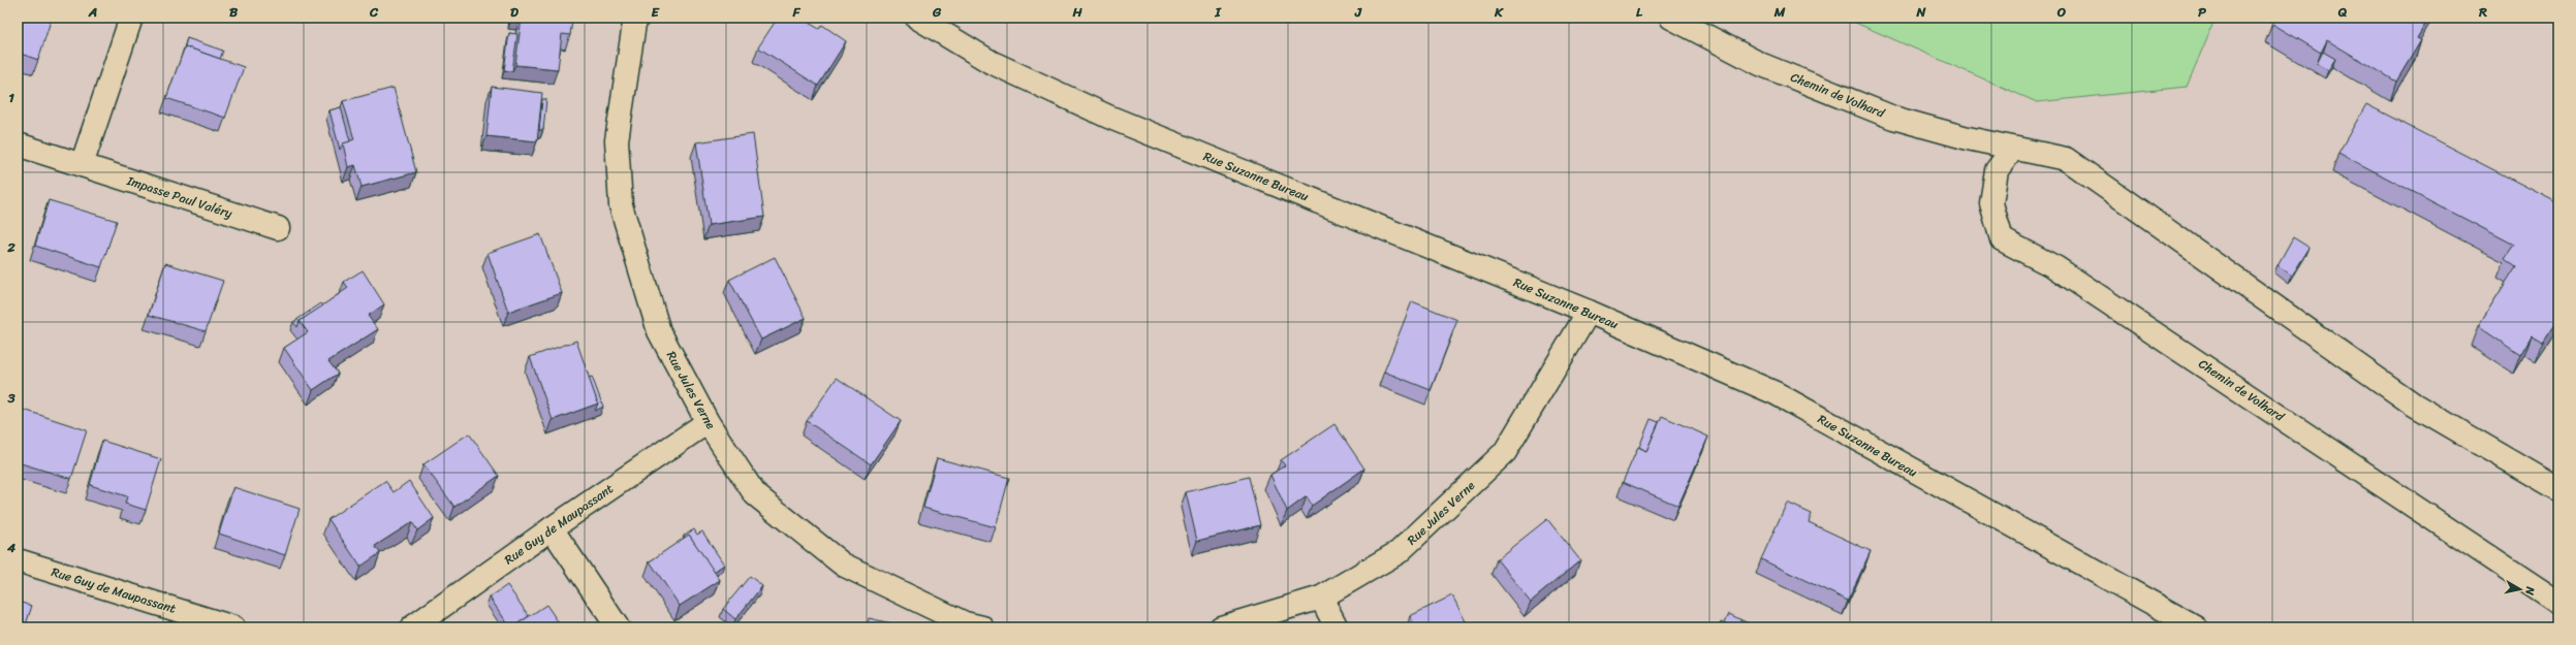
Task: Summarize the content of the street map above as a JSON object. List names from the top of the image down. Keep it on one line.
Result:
{"streets":{"street":["Chemin de Volhard","Rue Suzanne Bureau","Impasse Paul Valéry","Rue Jules Verne","Rue Guy de Maupassant"]},"crossings":[["Rue Suzanne Bureau","Rue Jules Verne"],["Rue Jules Verne","Rue Guy de Maupassant"]],"north":"right","grid":{"columns":["A","B","C","D","E","F","G","H","I","J","K","L","M","N","O","P","Q","R"],"rows":["1","2","3","4"]}}
